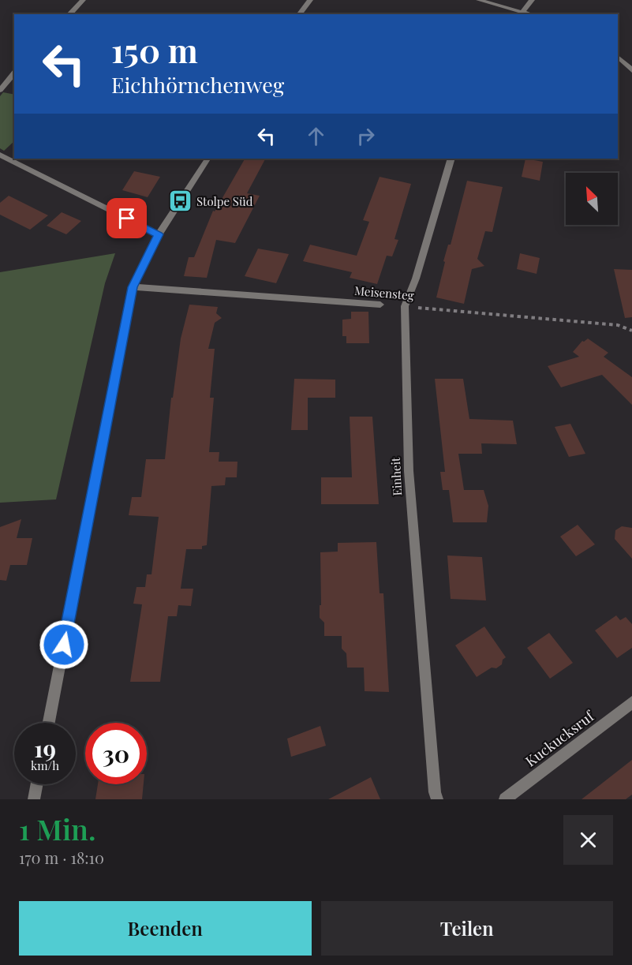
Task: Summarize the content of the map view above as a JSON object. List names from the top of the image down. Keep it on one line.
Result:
{"streets":{"street":["Meisensteg","Einheit","Kuckucksruf"]},"crossings":[["Meisensteg","Einheit"]],"places":{"bus stop":["Stolpe Süd"]},"north":"top left","page":{"turn":["150 m","Eichhörnchenweg"],"speed":"19 km/h","limit":"30","heading":["1 Min.","170 m · 18:10"],"buttons":["Beenden","Teilen"]}}
